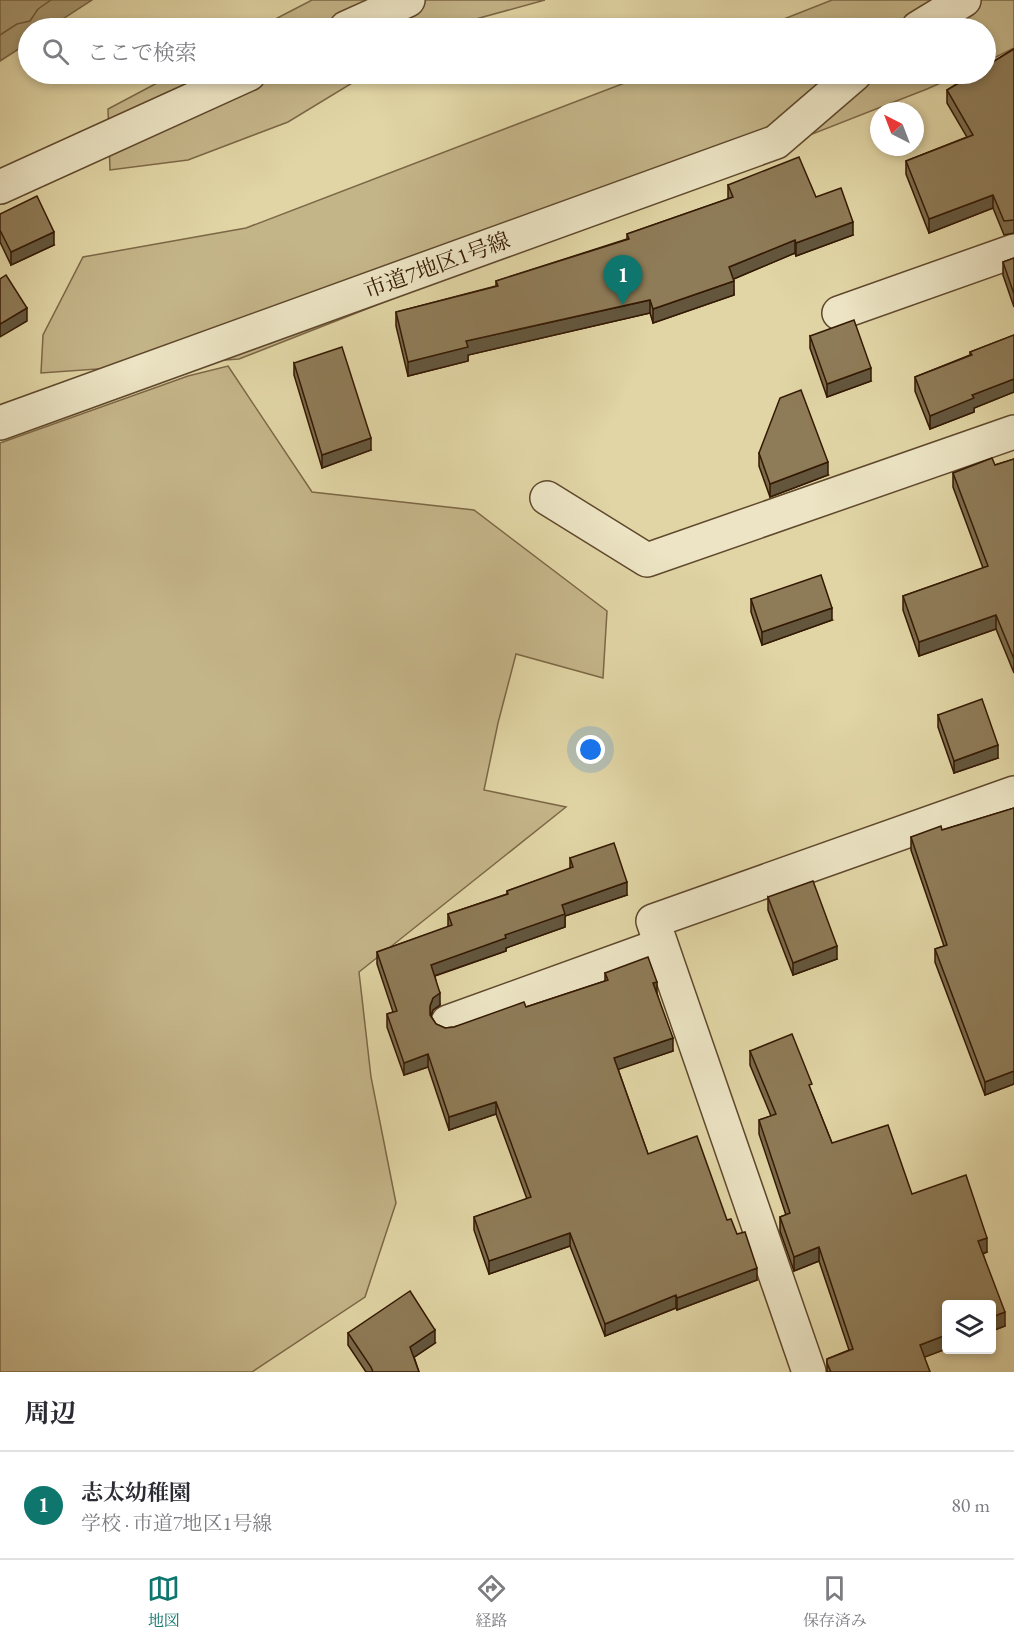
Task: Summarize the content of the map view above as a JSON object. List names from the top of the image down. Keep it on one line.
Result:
{"streets":{"street":["市道7地区1号線"]},"north":"top left","page":{"search":"ここで検索","pins":"1","heading":"周辺","list":[{"mark":"1","name":"志太幼稚園","note":"学校 · 市道7地区1号線","value":"80 m"}],"nav":["地図","経路","保存済み"]}}
